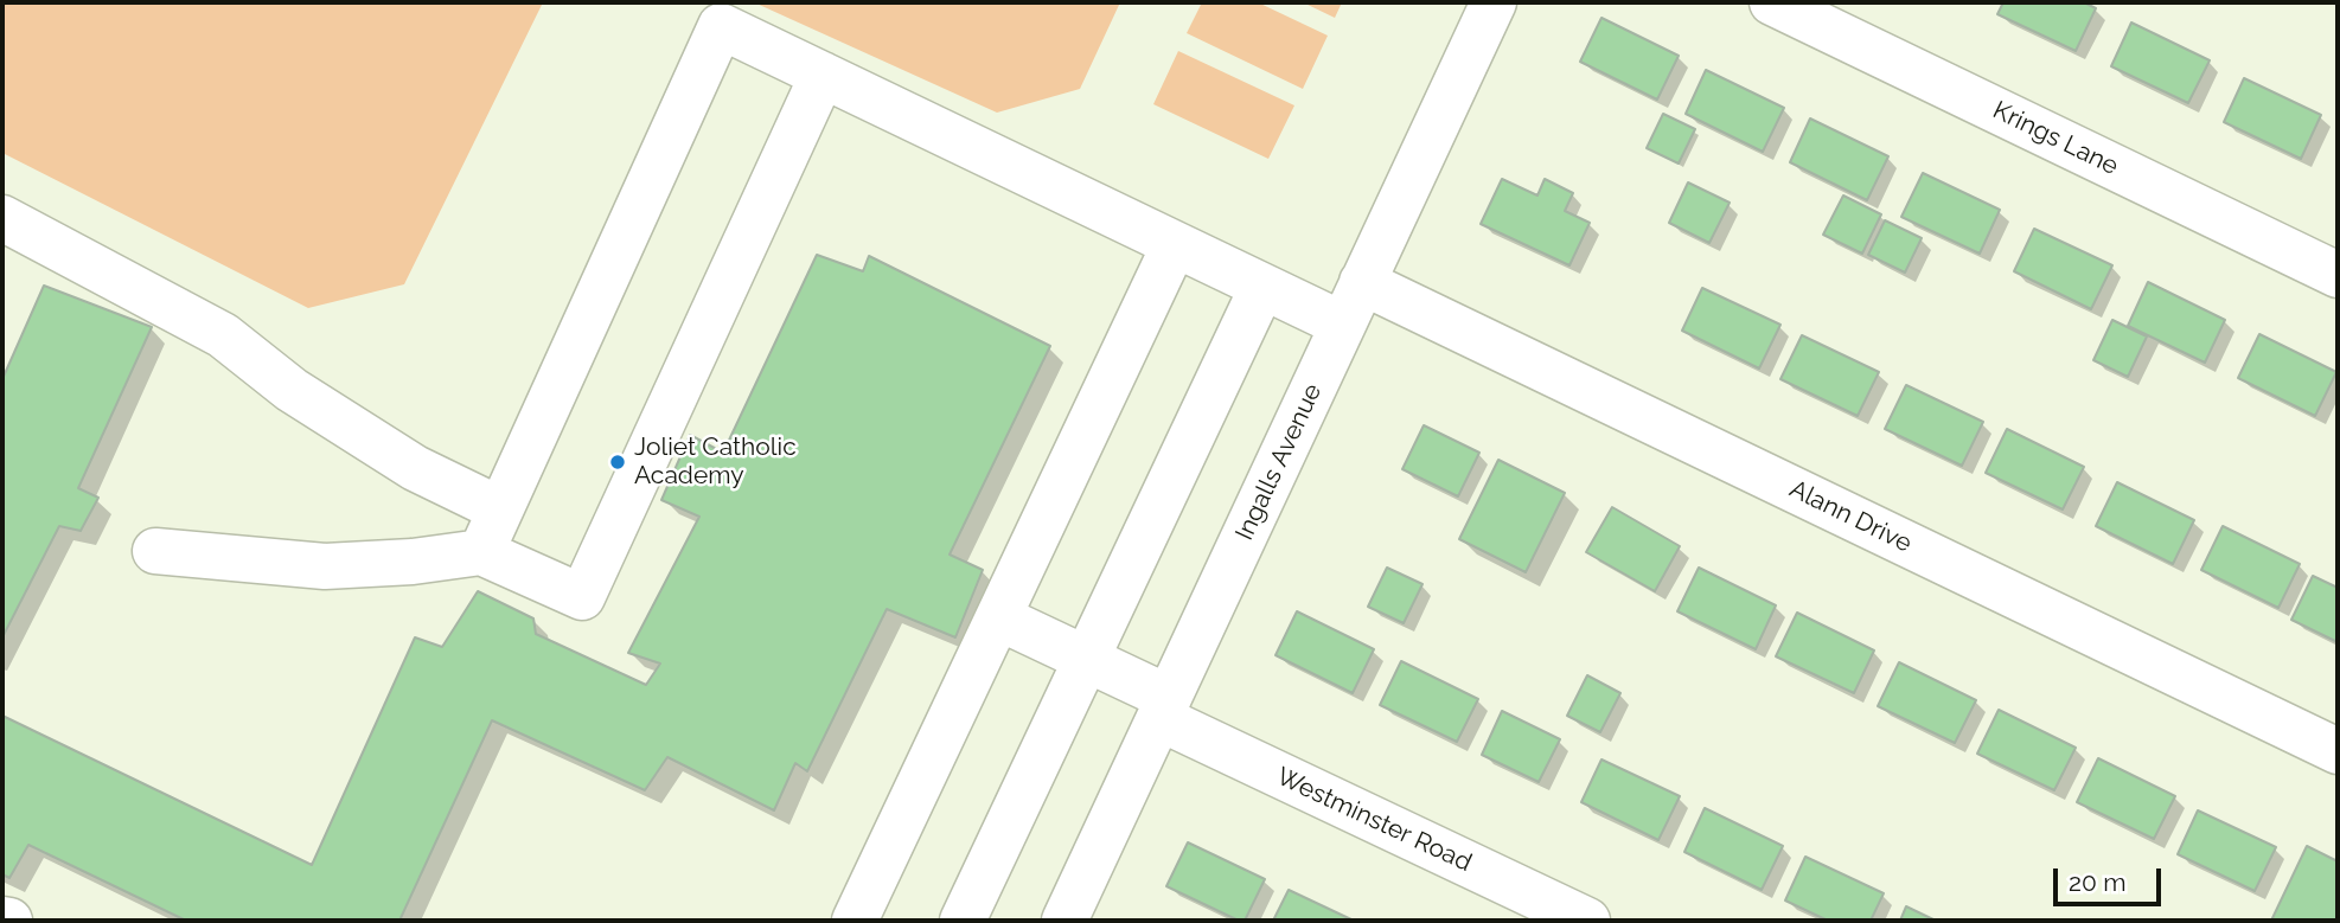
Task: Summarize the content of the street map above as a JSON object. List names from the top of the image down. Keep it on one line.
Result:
{"streets":{"street":["Krings Lane","Ingalls Avenue","Alann Drive","Westminster Road"]},"crossings":[["Ingalls Avenue","Alann Drive"],["Ingalls Avenue","Westminster Road"]],"places":["Joliet Catholic Academy"],"scale_bar":"20 m"}
